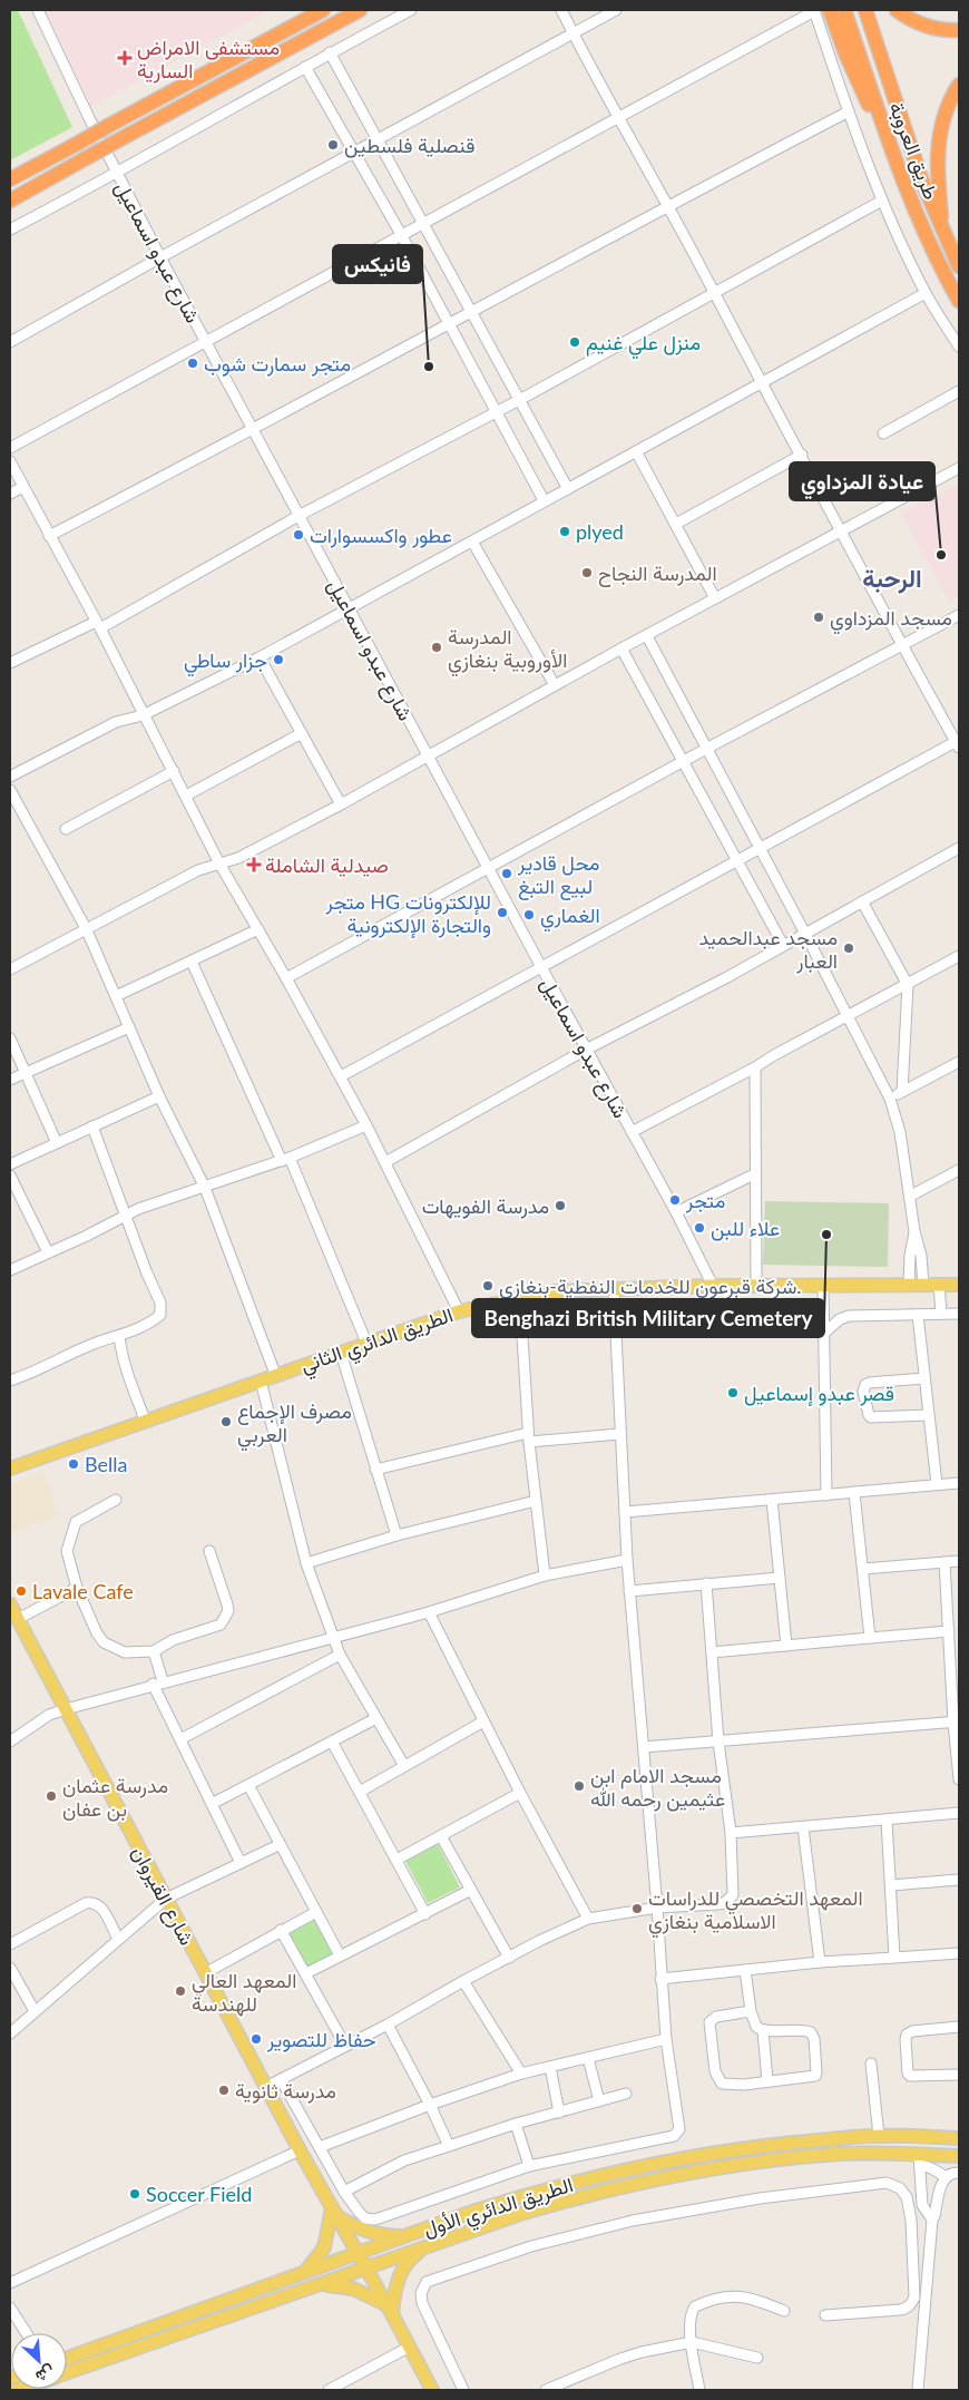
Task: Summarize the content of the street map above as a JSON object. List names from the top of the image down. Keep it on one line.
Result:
{"streets":{"highway":["طريق العروبة"],"main road":["الطريق الدائري الثاني","شارع القيروان","الطريق الدائري الأول"],"street":["شارع عبدو اسماعيل"]},"crossings":[["شارع عبدو اسماعيل","الطريق الدائري الثاني"],["شارع القيروان","الطريق الدائري الأول"]],"districts":["الرحبة"],"places":{"health":["مستشفى الامراض السارية","صيدلية الشاملة"],"other":["قنصلية فلسطين","منزل علي غنيم","متجر سمارت شوب","فانيكس","plyed","عطور واكسسوارات","عيادة المزداوي","المدرسة النجاح","مسجد المزداوي","المدرسة الأوروبية بنغازي","جزار ساطي","محل قادير لبيع التبغ","متجر HG للإلكترونات والتجارة الإلكترونية","الغماري","مسجد عبدالحميد العبار","متجر","مدرسة الفويهات","علاء للبن","Benghazi British Military Cemetery","شركة قبرعون للخدمات النفطية-بنغازي.","قصر عبدو إسماعيل","مصرف الإجماع العربي","Bella","Lavale Cafe","مسجد الامام ابن عثيمين رحمه الله","مدرسة عثمان بن عفان","المعهد التخصصي للدراسات الاسلامية بنغازي","المعهد العالي للهندسة","حفاظ للتصوير","مدرسة ثانوية","Soccer Field"]},"north":"bottom right"}
